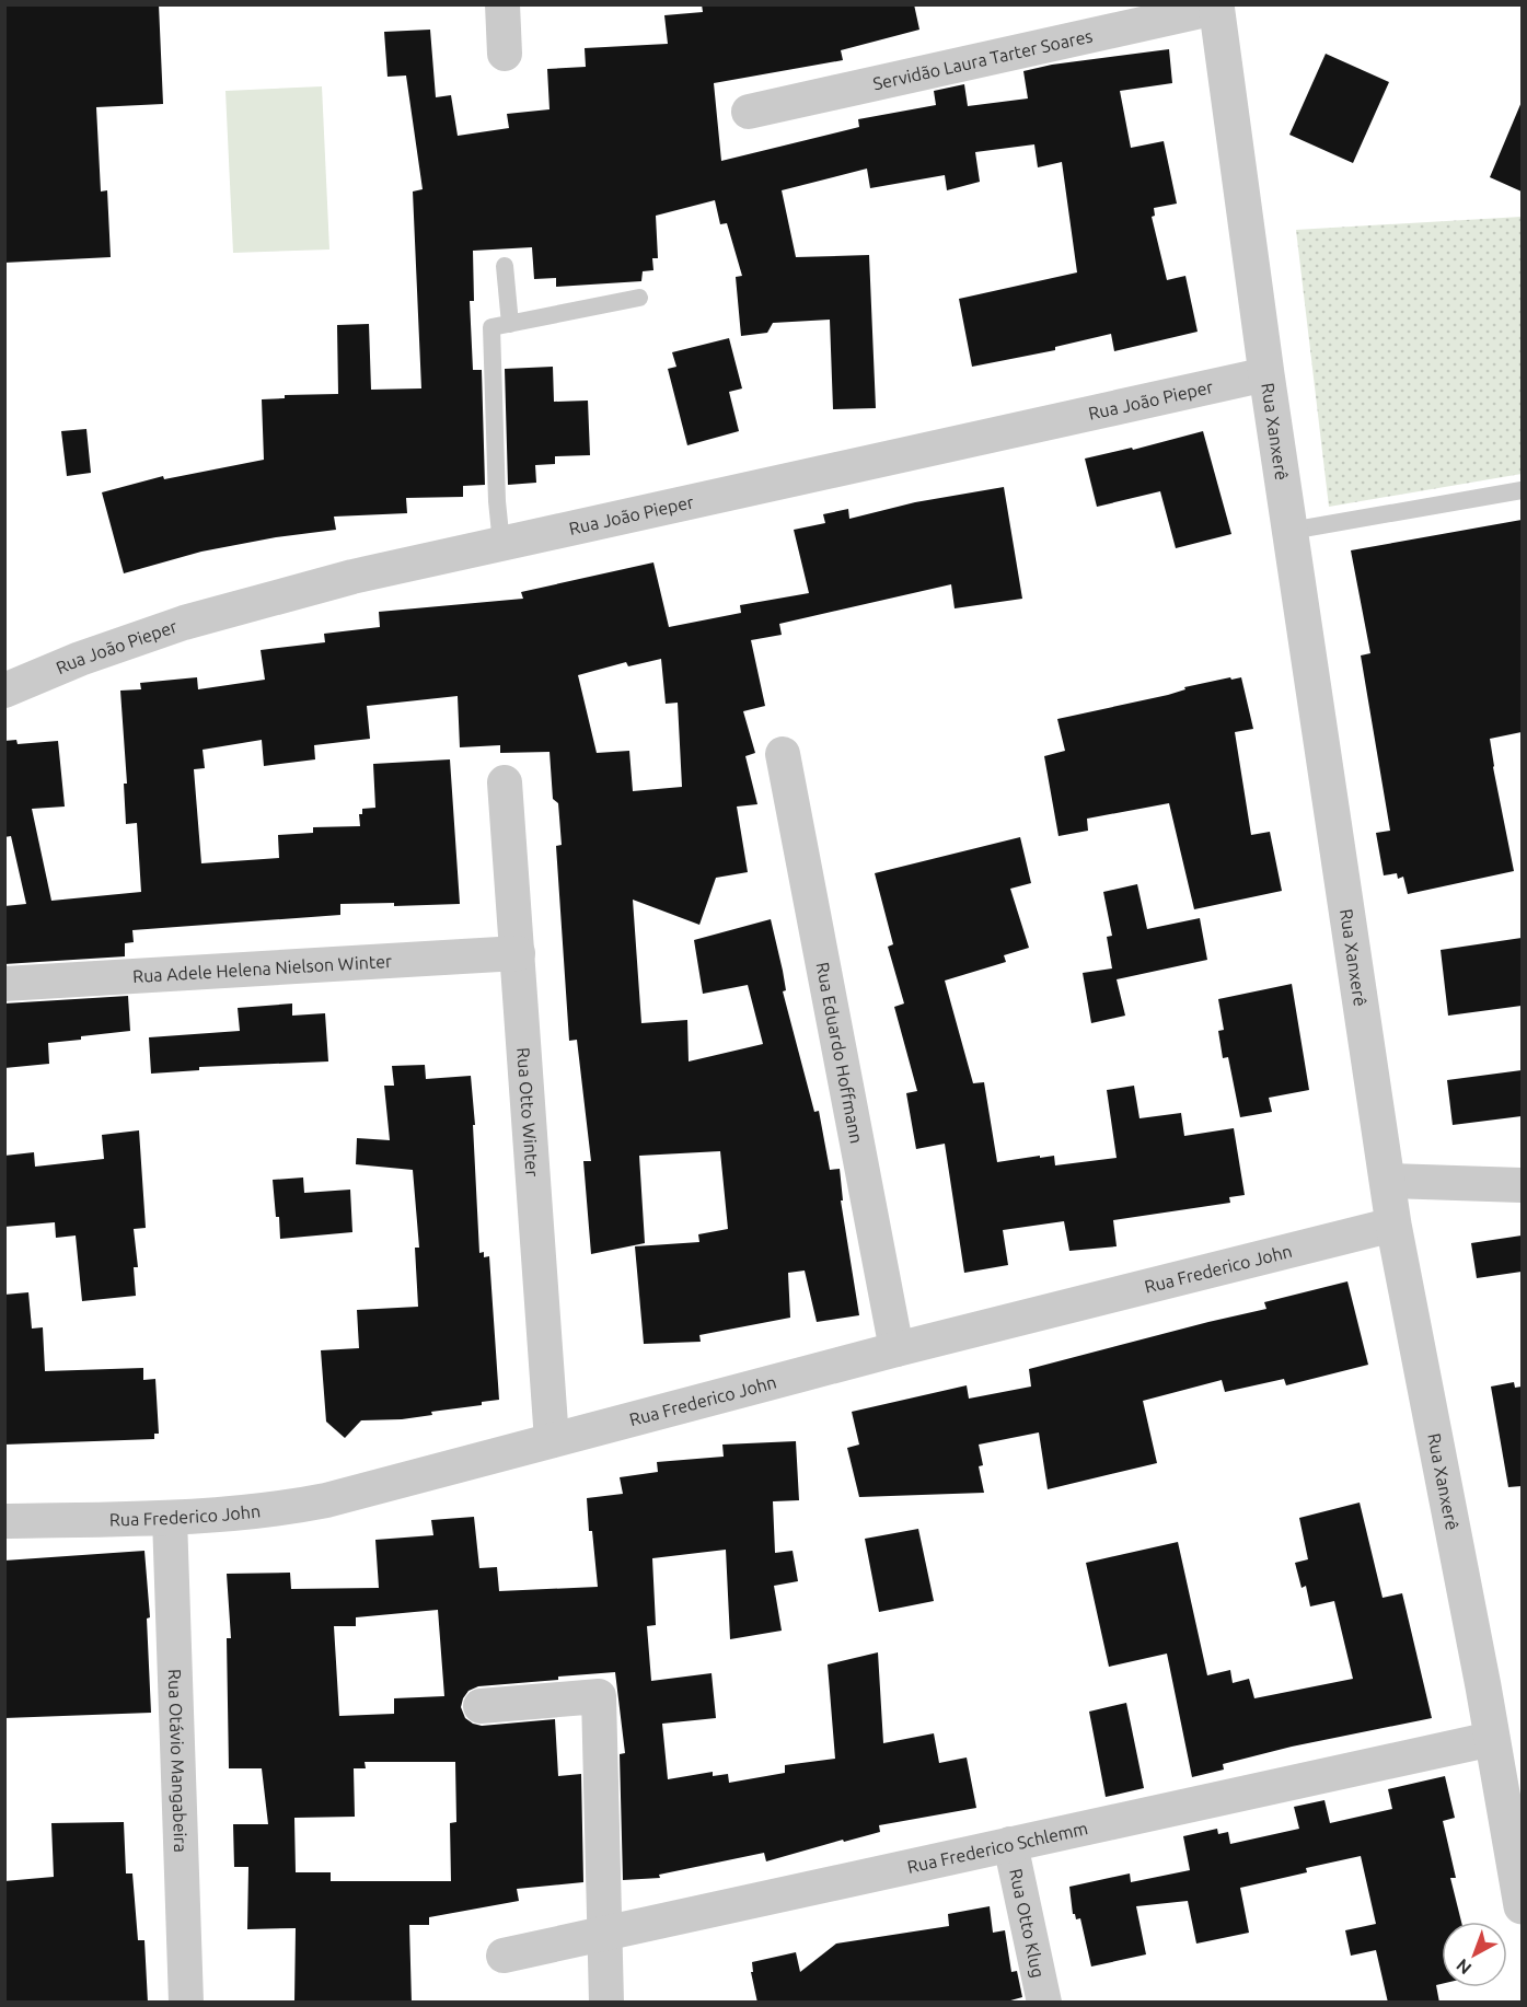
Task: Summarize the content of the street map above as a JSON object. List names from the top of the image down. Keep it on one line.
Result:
{"streets":{"street":["Servidão Laura Tarter Soares","Rua João Pieper","Rua Xanxerê","Rua Adele Helena Nielson Winter","Rua Eduardo Hoffmann","Rua Otto Winter","Rua Frederico John","Rua Otávio Mangabeira","Rua Frederico Schlemm","Rua Otto Klug"]},"crossings":[["Servidão Laura Tarter Soares","Rua Xanxerê"],["Rua João Pieper","Rua Xanxerê"],["Rua Xanxerê","Rua Frederico John"],["Rua Xanxerê","Rua Frederico Schlemm"],["Rua Adele Helena Nielson Winter","Rua Otto Winter"],["Rua Eduardo Hoffmann","Rua Frederico John"],["Rua Otto Winter","Rua Frederico John"],["Rua Frederico John","Rua Otávio Mangabeira"],["Rua Frederico Schlemm","Rua Otto Klug"]],"north":"bottom left"}
